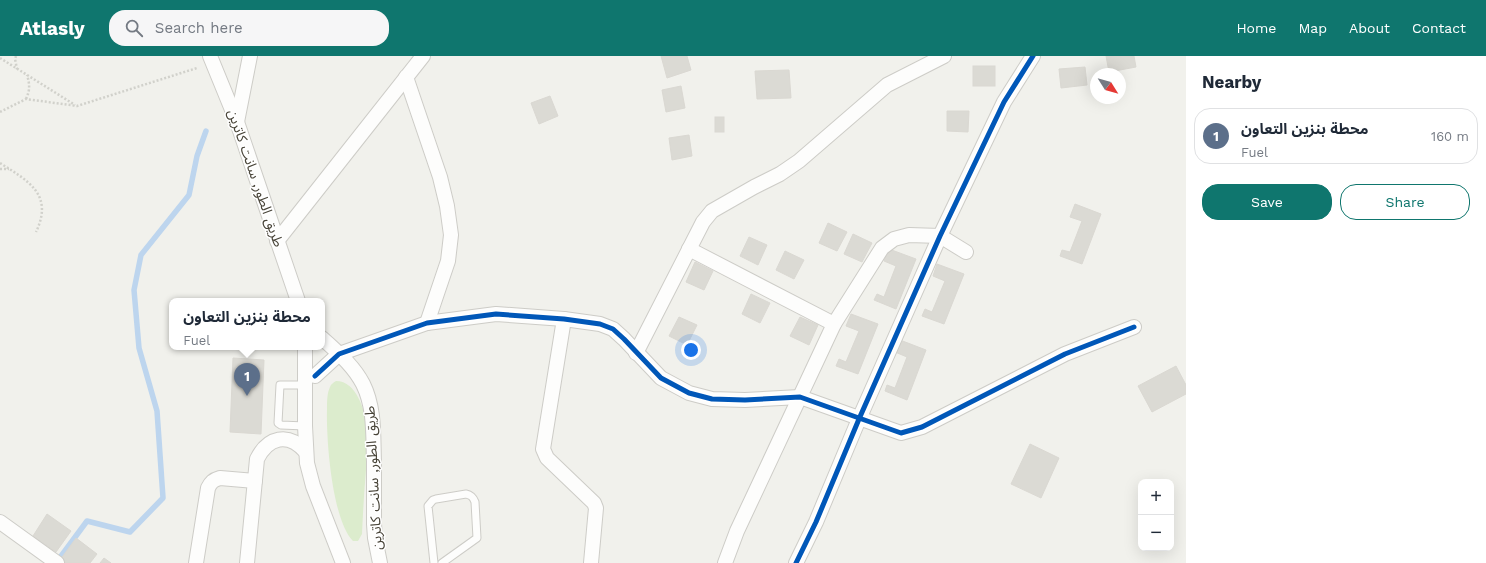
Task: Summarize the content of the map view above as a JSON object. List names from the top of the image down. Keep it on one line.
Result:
{"streets":{"street":["طريق الطور, سانت كاترين"]},"north":"bottom right","page":{"header":"Atlasly","search":"Search here","nav":["Home","Map","About","Contact"],"heading":"Nearby","list":[{"mark":"1","name":"محطة بنزين التعاون","note":"Fuel","value":"160 m"}],"buttons":["Save","Share"],"popup":["محطة بنزين التعاون","Fuel"],"pins":"1","map_buttons":["+","−"]}}
